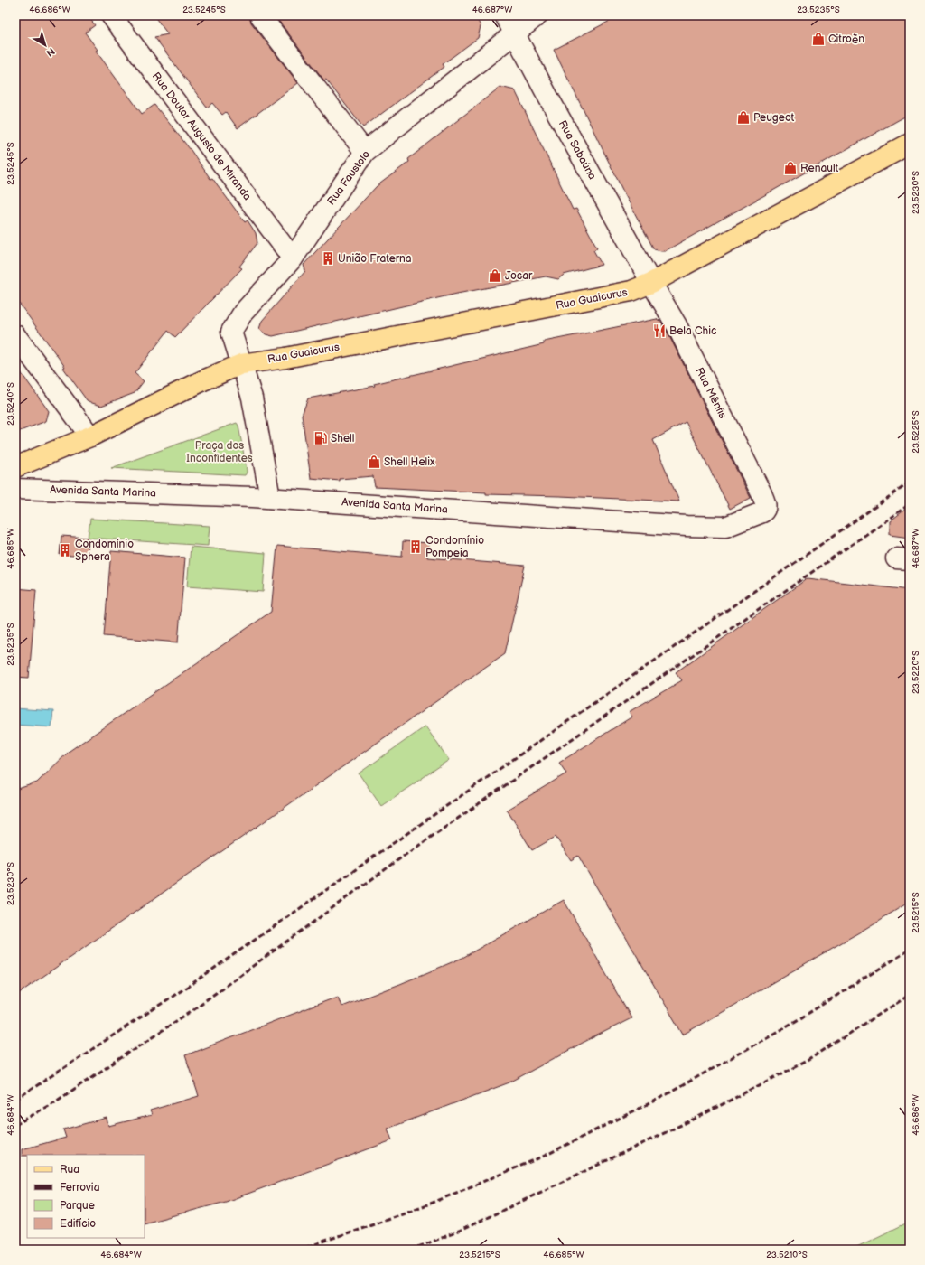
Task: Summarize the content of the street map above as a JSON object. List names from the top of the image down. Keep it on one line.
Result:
{"streets":{"main road":["Rua Guaicurus"],"street":["Rua Doutor Augusto de Miranda","Rua Sabaúna","Rua Faustolo","Rua Mênfis","Avenida Santa Marina"]},"crossings":[["Rua Doutor Augusto de Miranda","Rua Faustolo"],["Rua Sabaúna","Rua Faustolo"],["Rua Sabaúna","Rua Guaicurus"],["Rua Sabaúna","Rua Mênfis"],["Rua Faustolo","Rua Guaicurus"],["Rua Guaicurus","Rua Mênfis"],["Rua Mênfis","Avenida Santa Marina"]],"parks":["Praça dos Inconfidentes"],"places":{"shop":["Citroën","Peugeot","Renault","Jocar","Shell Helix"],"building":["União Fraterna","Condomínio Pompeia","Condomínio Sphera"],"restaurant":["Bela Chic"],"fuel station":["Shell"]},"legend":["Rua","Ferrovia","Parque","Edifício"],"north":"bottom right","coordinates":["46.686°W","23.5245°S","46.687°W","23.5235°S","23.5230°S","23.5240°S","23.5225°S","46.685°W","23.5220°S","23.5215°S","46.684°W","23.5210°S"]}
